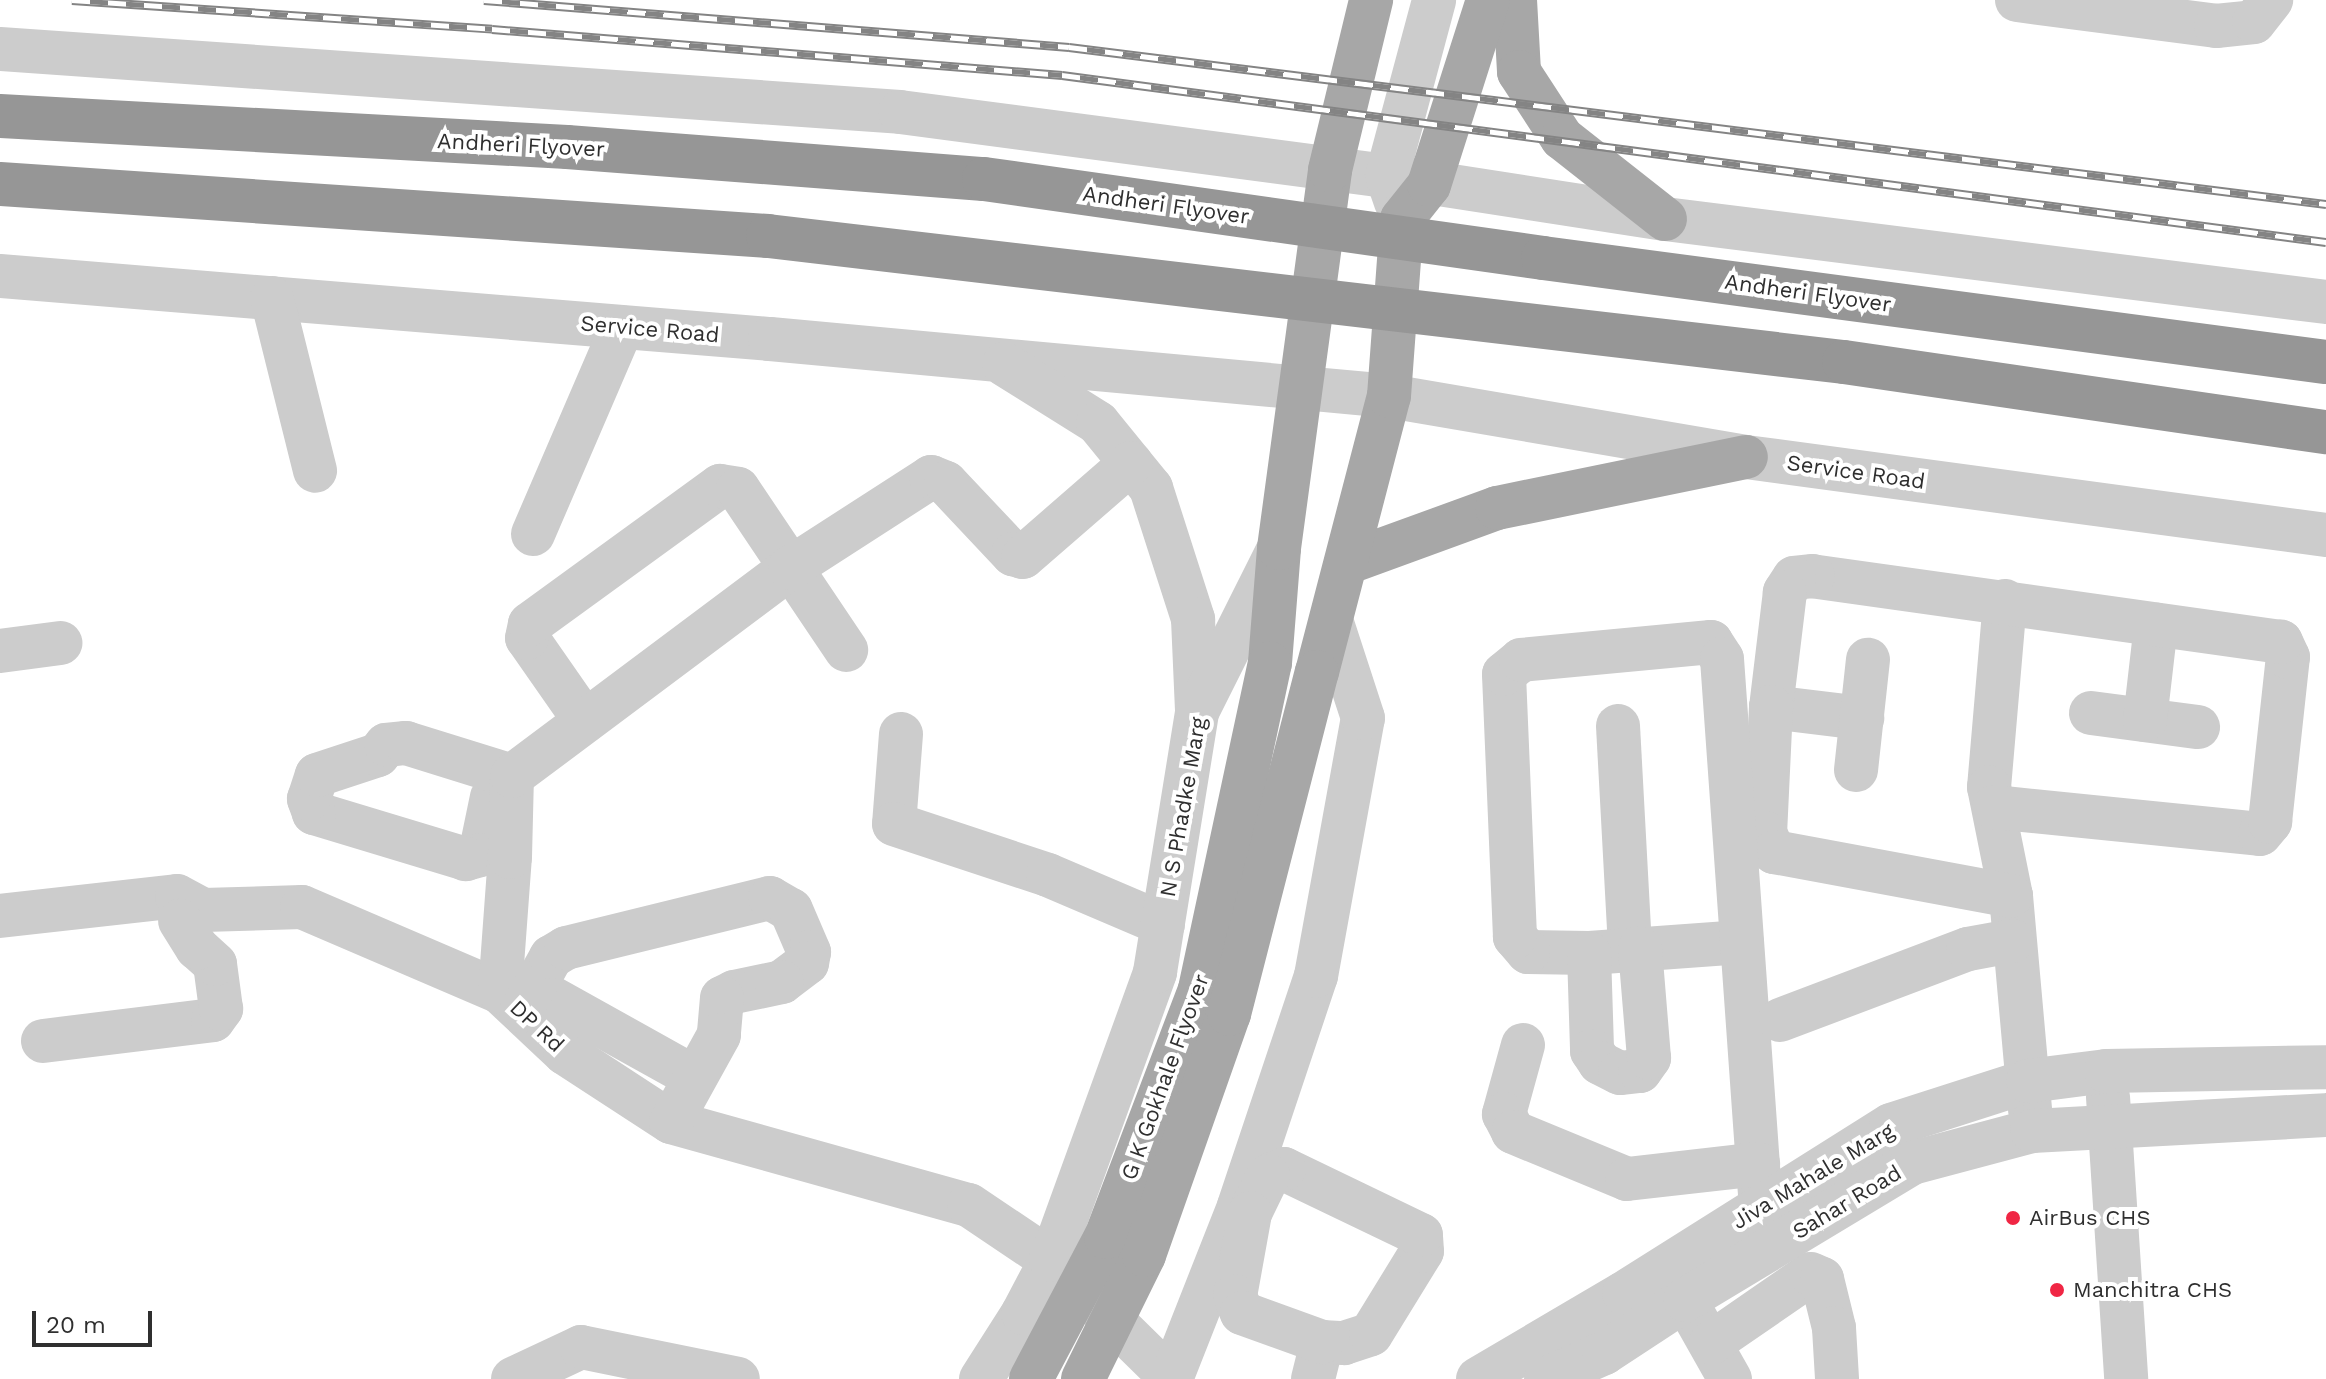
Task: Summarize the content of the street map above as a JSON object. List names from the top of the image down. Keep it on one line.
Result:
{"streets":{"highway":["Andheri Flyover"],"main road":["N S Phadke Marg","G K Gokhale Flyover"],"street":["Service Road","DP Rd","Jiva Mahale Marg","Sahar Road"]},"crossings":[["Service Road","N S Phadke Marg"],["N S Phadke Marg","DP Rd"],["N S Phadke Marg","G K Gokhale Flyover"],["Jiva Mahale Marg","Sahar Road"]],"places":["AirBus CHS","Manchitra CHS"],"scale_bar":"20 m"}
